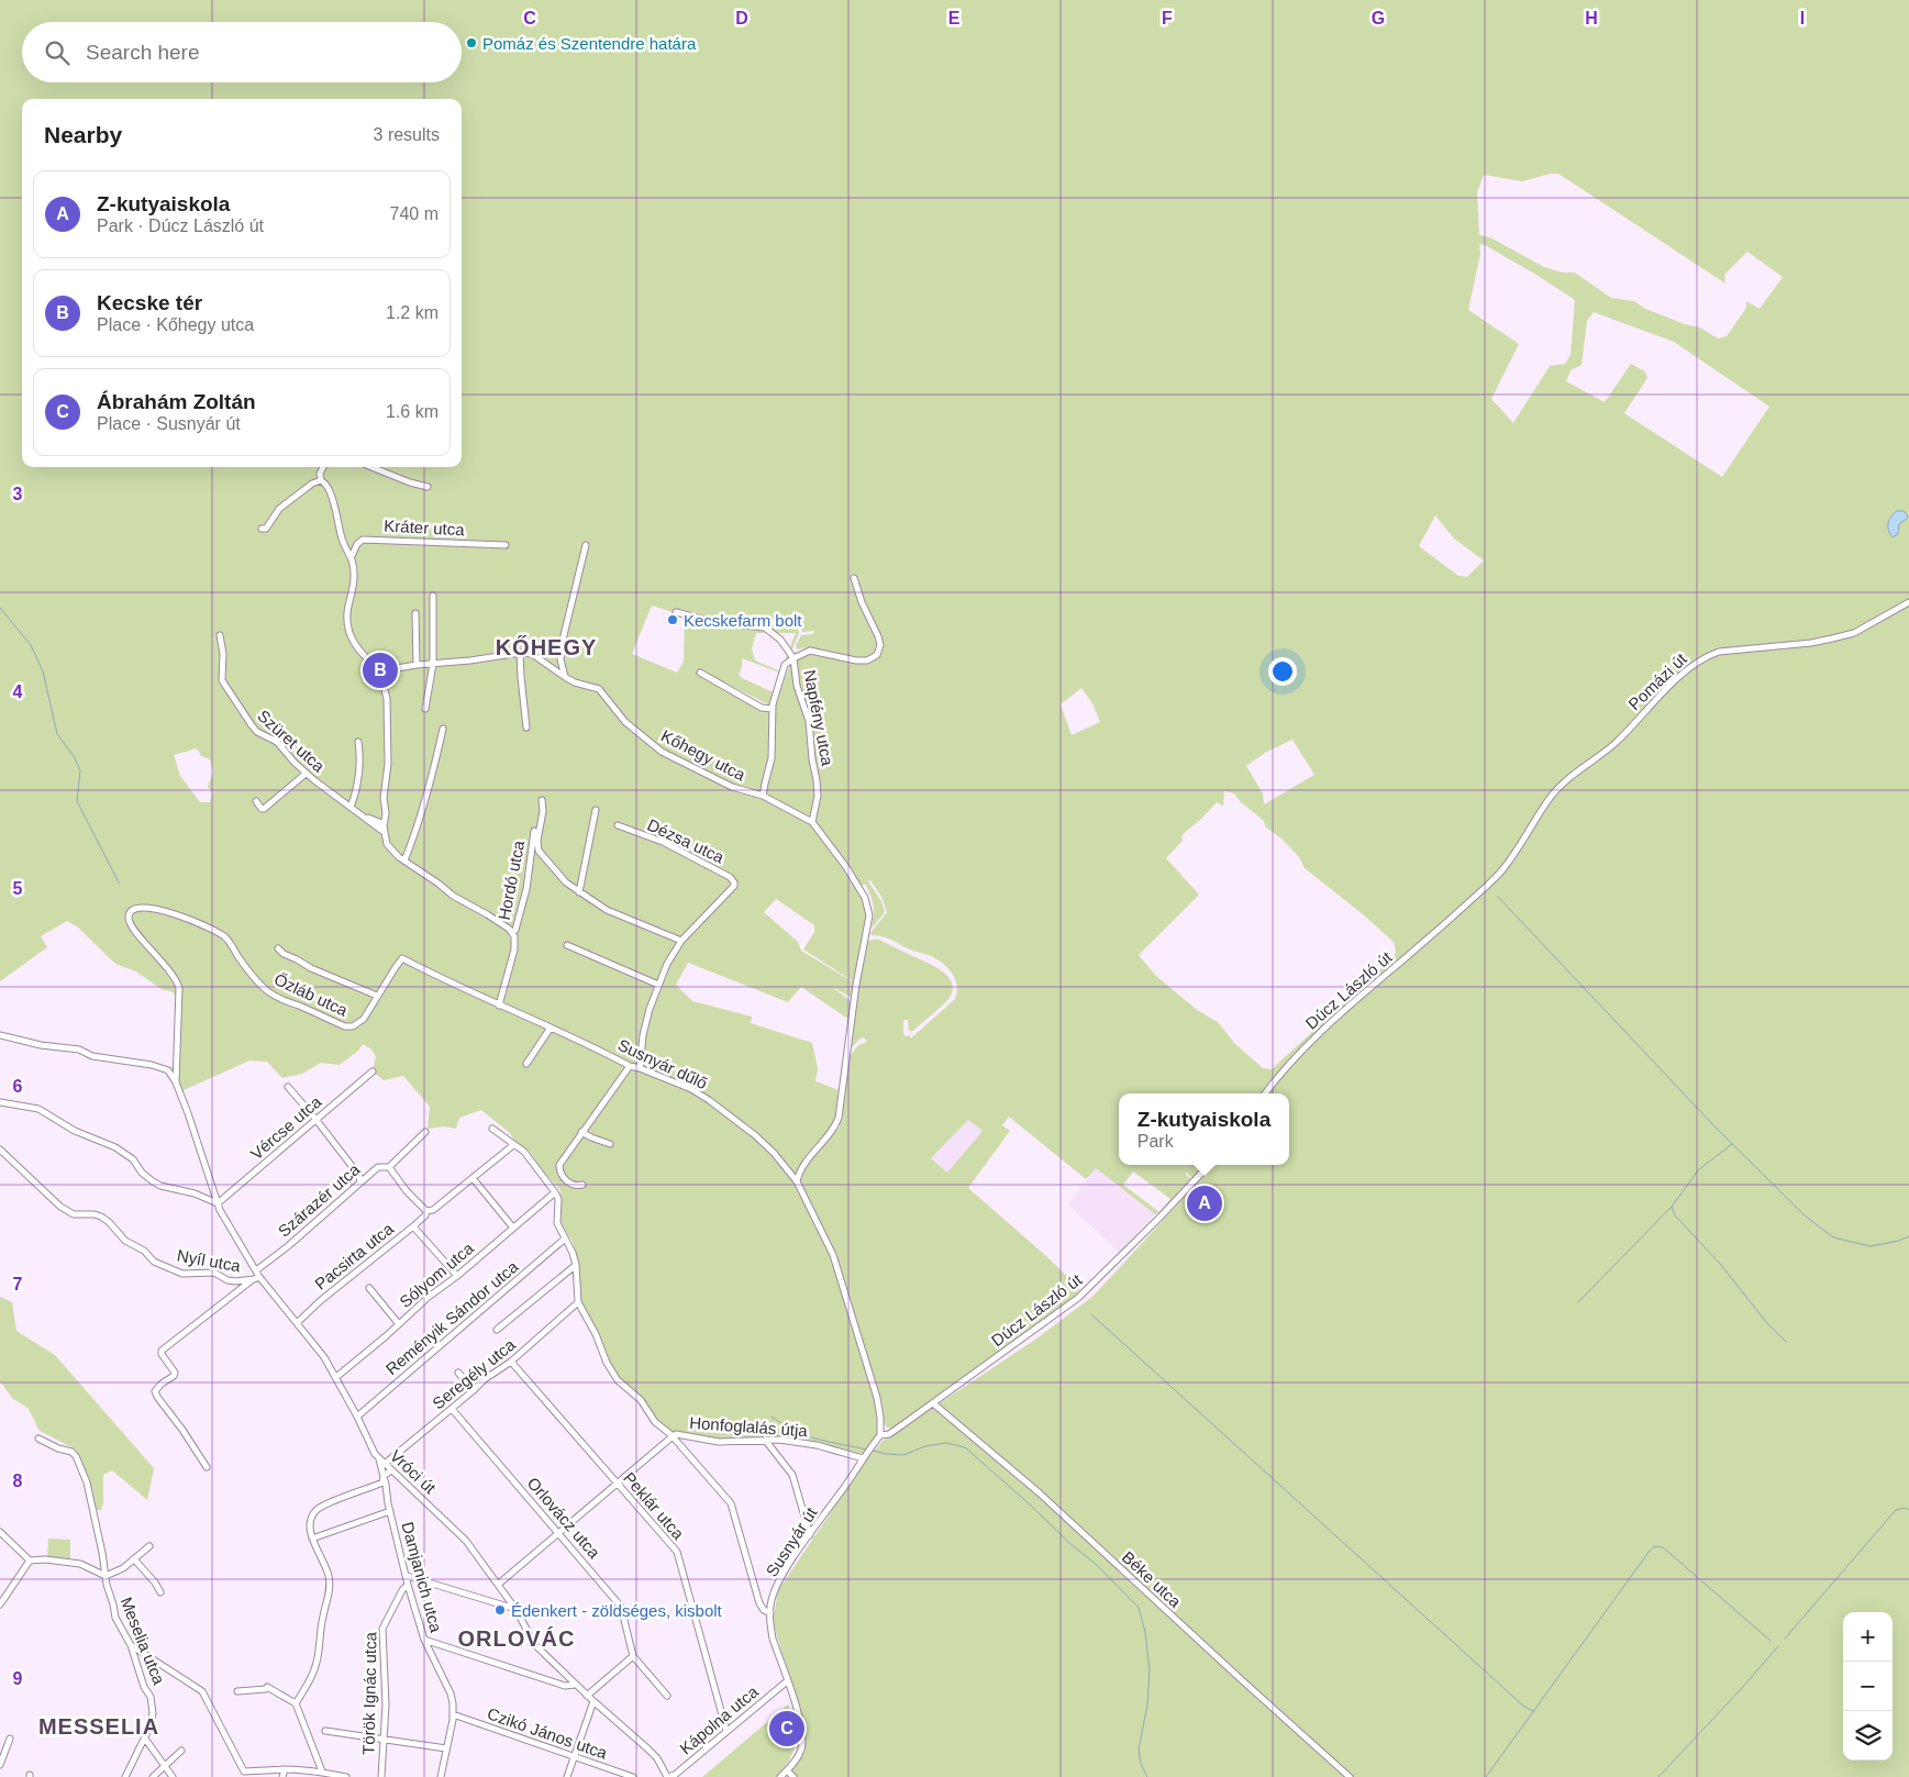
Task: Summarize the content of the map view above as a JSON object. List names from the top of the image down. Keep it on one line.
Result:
{"streets":{"street":["Kráter utca","Pomázi út","Napfény utca","Szüret utca","Kőhegy utca","Dézsa utca","Hordó utca","Dúcz László út","Őzláb utca","Susnyár dűlő","Vércse utca","Szárazér utca","Pacsirta utca","Nyíl utca","Sólyom utca","Reményik Sándor utca","Seregély utca","Honfoglalás útja","Vróci út","Peklár utca","Orlovácz utca","Susnyár út","Damjanich utca","Béke utca","Meselia utca","Török Ignác utca","Kápolna utca","Czikó János utca"]},"crossings":[["Pomázi út","Dúcz László út"],["Napfény utca","Kőhegy utca"],["Szüret utca","Kőhegy utca"],["Szüret utca","Hordó utca"],["Kőhegy utca","Susnyár dűlő"],["Dúcz László út","Susnyár dűlő"],["Dúcz László út","Susnyár út"],["Dúcz László út","Béke utca"],["Őzláb utca","Susnyár dűlő"],["Őzláb utca","Vróci út"],["Vércse utca","Vróci út"],["Szárazér utca","Nyíl utca"],["Szárazér utca","Vróci út"],["Pacsirta utca","Vróci út"],["Nyíl utca","Vróci út"],["Sólyom utca","Honfoglalás útja"],["Sólyom utca","Vróci út"],["Reményik Sándor utca","Honfoglalás útja"],["Reményik Sándor utca","Vróci út"],["Seregély utca","Honfoglalás útja"],["Seregély utca","Vróci út"],["Seregély utca","Peklár utca"],["Seregély utca","Orlovácz utca"],["Seregély utca","Damjanich utca"],["Honfoglalás útja","Susnyár út"],["Vróci út","Damjanich utca"],["Vróci út","Kápolna utca"],["Peklár utca","Kápolna utca"],["Susnyár út","Kápolna utca"],["Damjanich utca","Török Ignác utca"],["Damjanich utca","Czikó János utca"]],"districts":["KŐHEGY","ORLOVÁC","MESSELIA"],"places":["Pomáz és Szentendre határa","Kecskefarm bolt","Édenkert - zöldséges, kisbolt"],"page":{"search":"Search here","heading":["Nearby","3 results"],"list":[{"mark":"A","name":"Z-kutyaiskola","note":"Park · Dúcz László út","value":"740 m"},{"mark":"B","name":"Kecske tér","note":"Place · Kőhegy utca","value":"1.2 km"},{"mark":"C","name":"Ábrahám Zoltán","note":"Place · Susnyár út","value":"1.6 km"}],"pins":["B","A","C"],"popup":["Z-kutyaiskola","Park"],"map_buttons":["+","−"]},"grid":{"columns":["C","D","E","F","G","H","I"],"rows":["3","4","5","6","7","8","9"]}}
